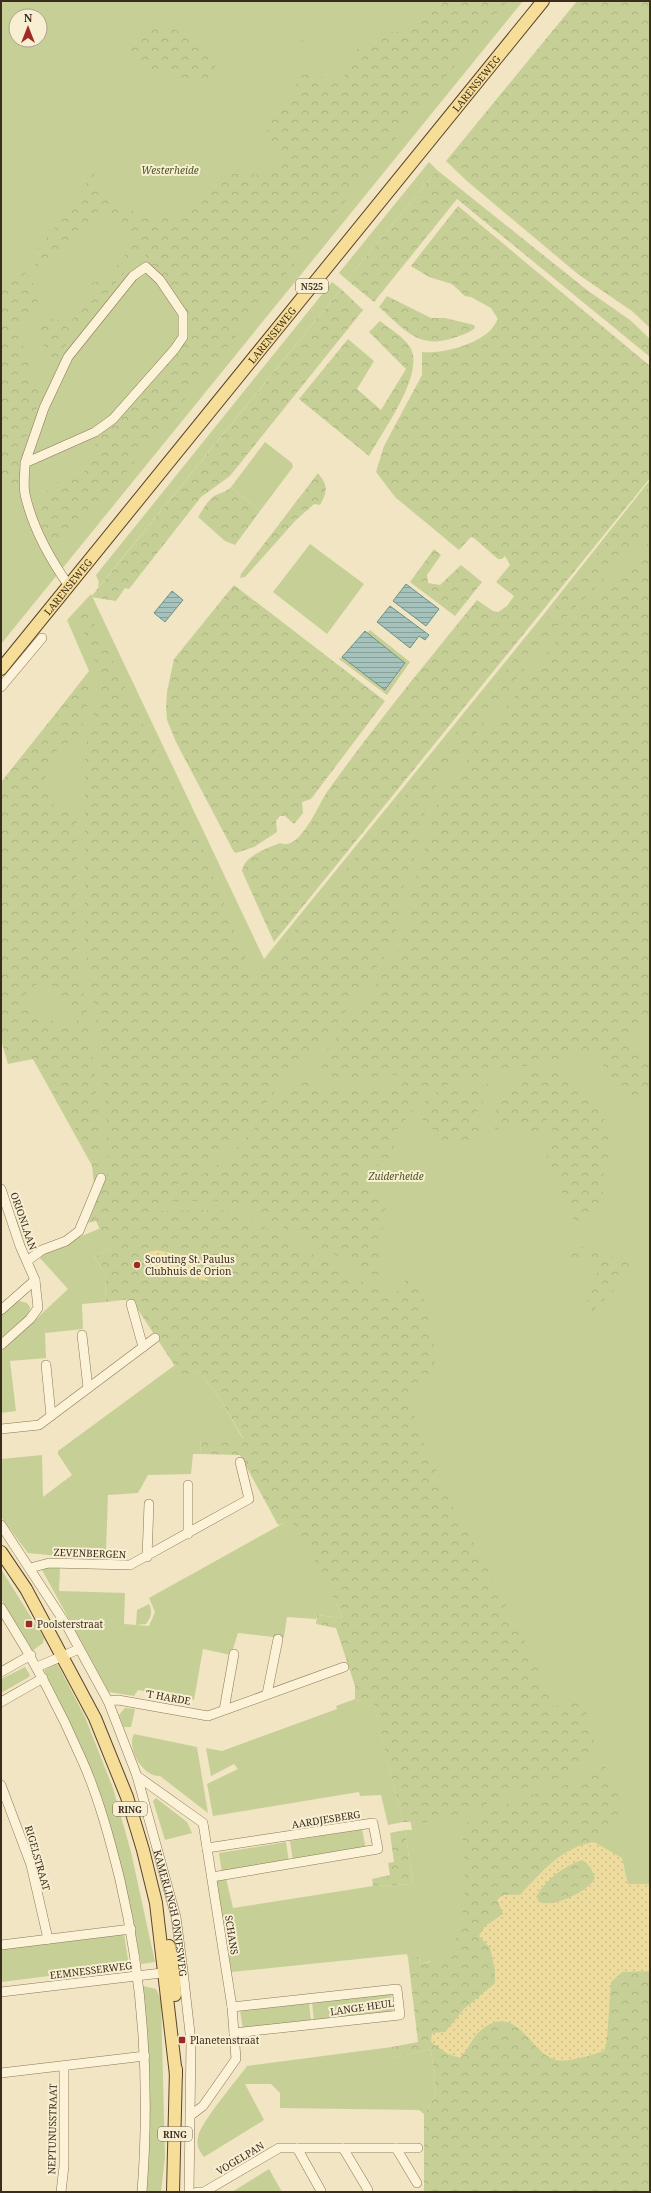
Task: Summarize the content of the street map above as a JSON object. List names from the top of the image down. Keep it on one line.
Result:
{"streets":{"main road":["LARENSEWEG","N525","RING","KAMERLINGH ONNESWEG"],"street":["ORIONLAAN","ZEVENBERGEN","'T HARDE","AARDJESBERG","RIGELSTRAAT","SCHANS","EEMNESSERWEG","LANGE HEUL","NEPTUNUSSTRAAT","VOGELPAN"]},"crossings":[["ZEVENBERGEN","KAMERLINGH ONNESWEG"],["'T HARDE","KAMERLINGH ONNESWEG"],["AARDJESBERG","SCHANS"],["KAMERLINGH ONNESWEG","SCHANS"],["KAMERLINGH ONNESWEG","EEMNESSERWEG"],["SCHANS","LANGE HEUL"]],"parks":["Westerheide","Zuiderheide"],"places":{"other":["Scouting St. Paulus Clubhuis de Orion"],"transit":["Poolsterstraat","Planetenstraat"]},"north":"top"}
